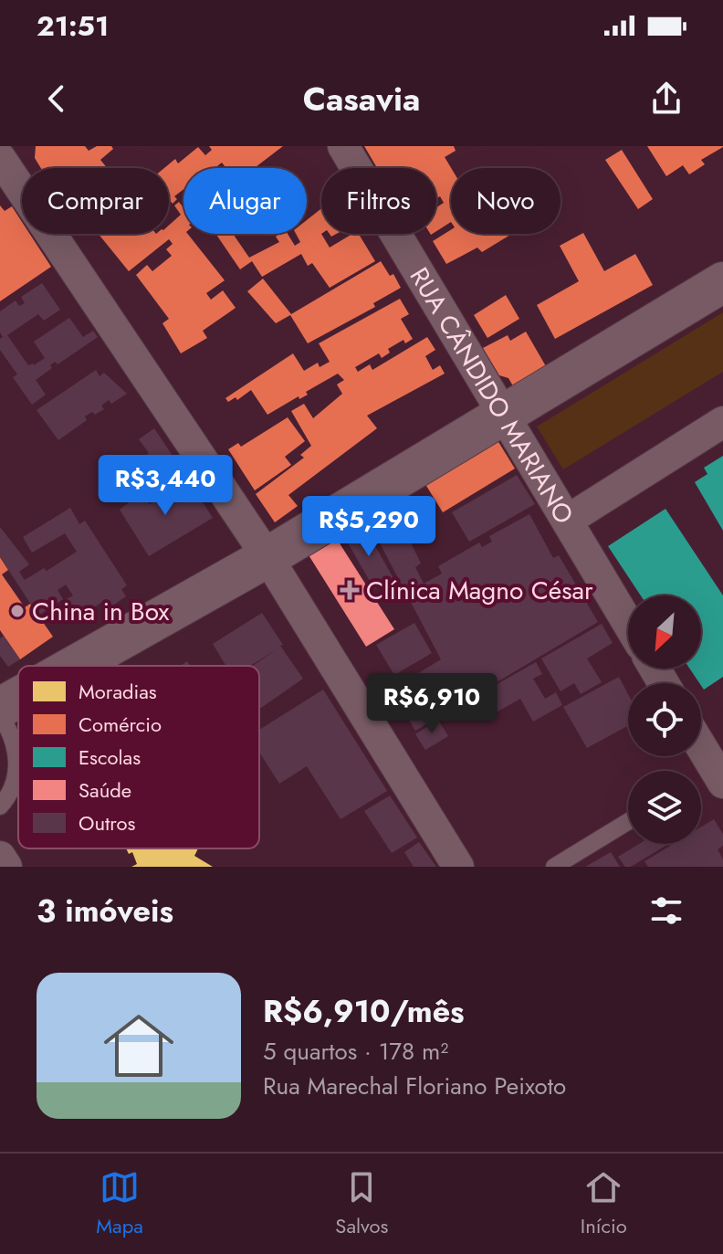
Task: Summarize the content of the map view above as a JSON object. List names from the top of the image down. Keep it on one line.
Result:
{"streets":{"street":["RUA CÂNDIDO MARIANO"]},"places":{"health":["Clínica Magno César"],"other":["China in Box"]},"legend":["Moradias","Comércio","Escolas","Saúde","Outros"],"north":"bottom left","page":{"status":"21:51","header":"Casavia","chip":["Comprar","Alugar","Filtros","Novo"],"price":["R$3,440","R$5,290","R$6,910"],"heading":"3 imóveis","list":[{"name":"R$6,910/mês","note":"5 quartos · 178 m² · Rua Marechal Floriano Peixoto"}],"tabs":["Mapa","Salvos","Início"]}}
